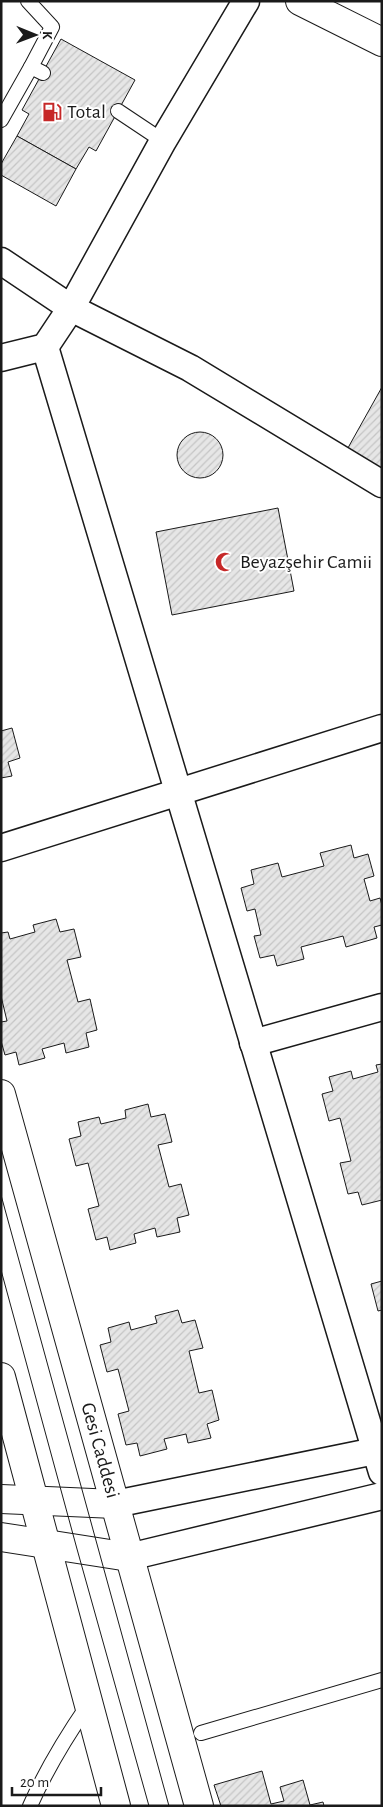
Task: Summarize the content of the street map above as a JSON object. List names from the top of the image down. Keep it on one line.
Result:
{"streets":{"main road":["Gesi Caddesi"]},"places":{"fuel station":["Total"],"mosque":["Beyazşehir Camii"]},"scale_bar":"20 m","north":"right"}
